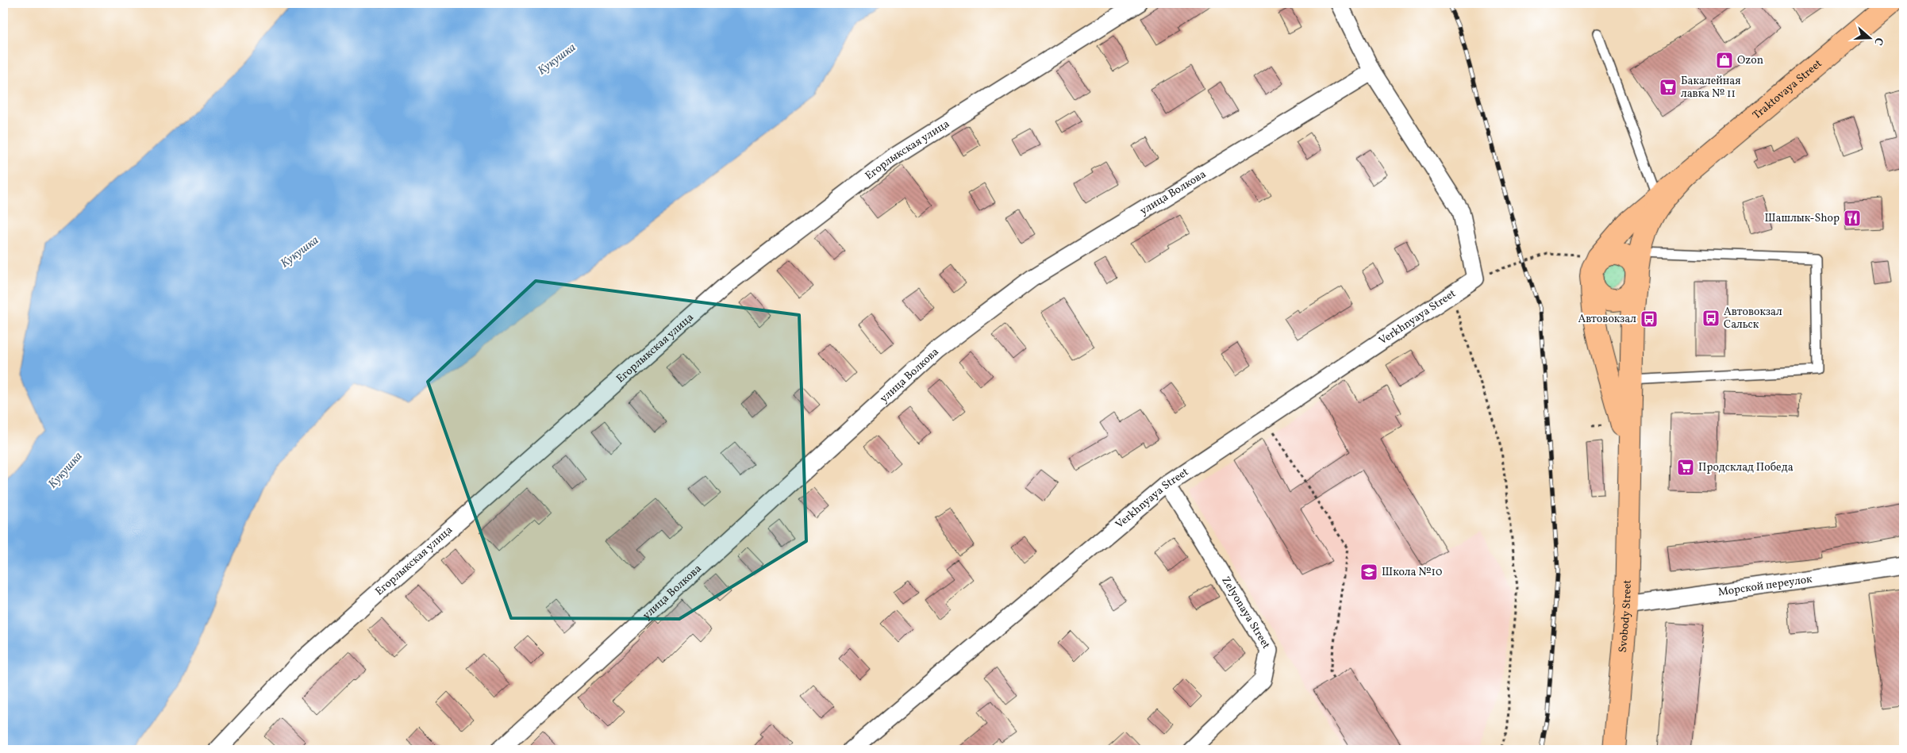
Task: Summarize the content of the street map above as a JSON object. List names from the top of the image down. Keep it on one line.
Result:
{"streets":{"main road":["Traktovaya Street","Svobody Street"],"street":["Егорлыкская улица","улица Волкова","Verkhnyaya Street","Морской переулок","Zelyonaya Street"]},"crossings":[["Verkhnyaya Street","Zelyonaya Street"],["Морской переулок","Svobody Street"]],"water":["Кукушка"],"places":{"shop":["Ozon"],"supermarket":["Бакалейная лавка № 11","Продсклад Победа"],"restaurant":["Шашлык-Shop"],"bus stop":["Автовокзал Сальск","Автовокзал"],"school or university":["Школа №10"]},"north":"right"}
